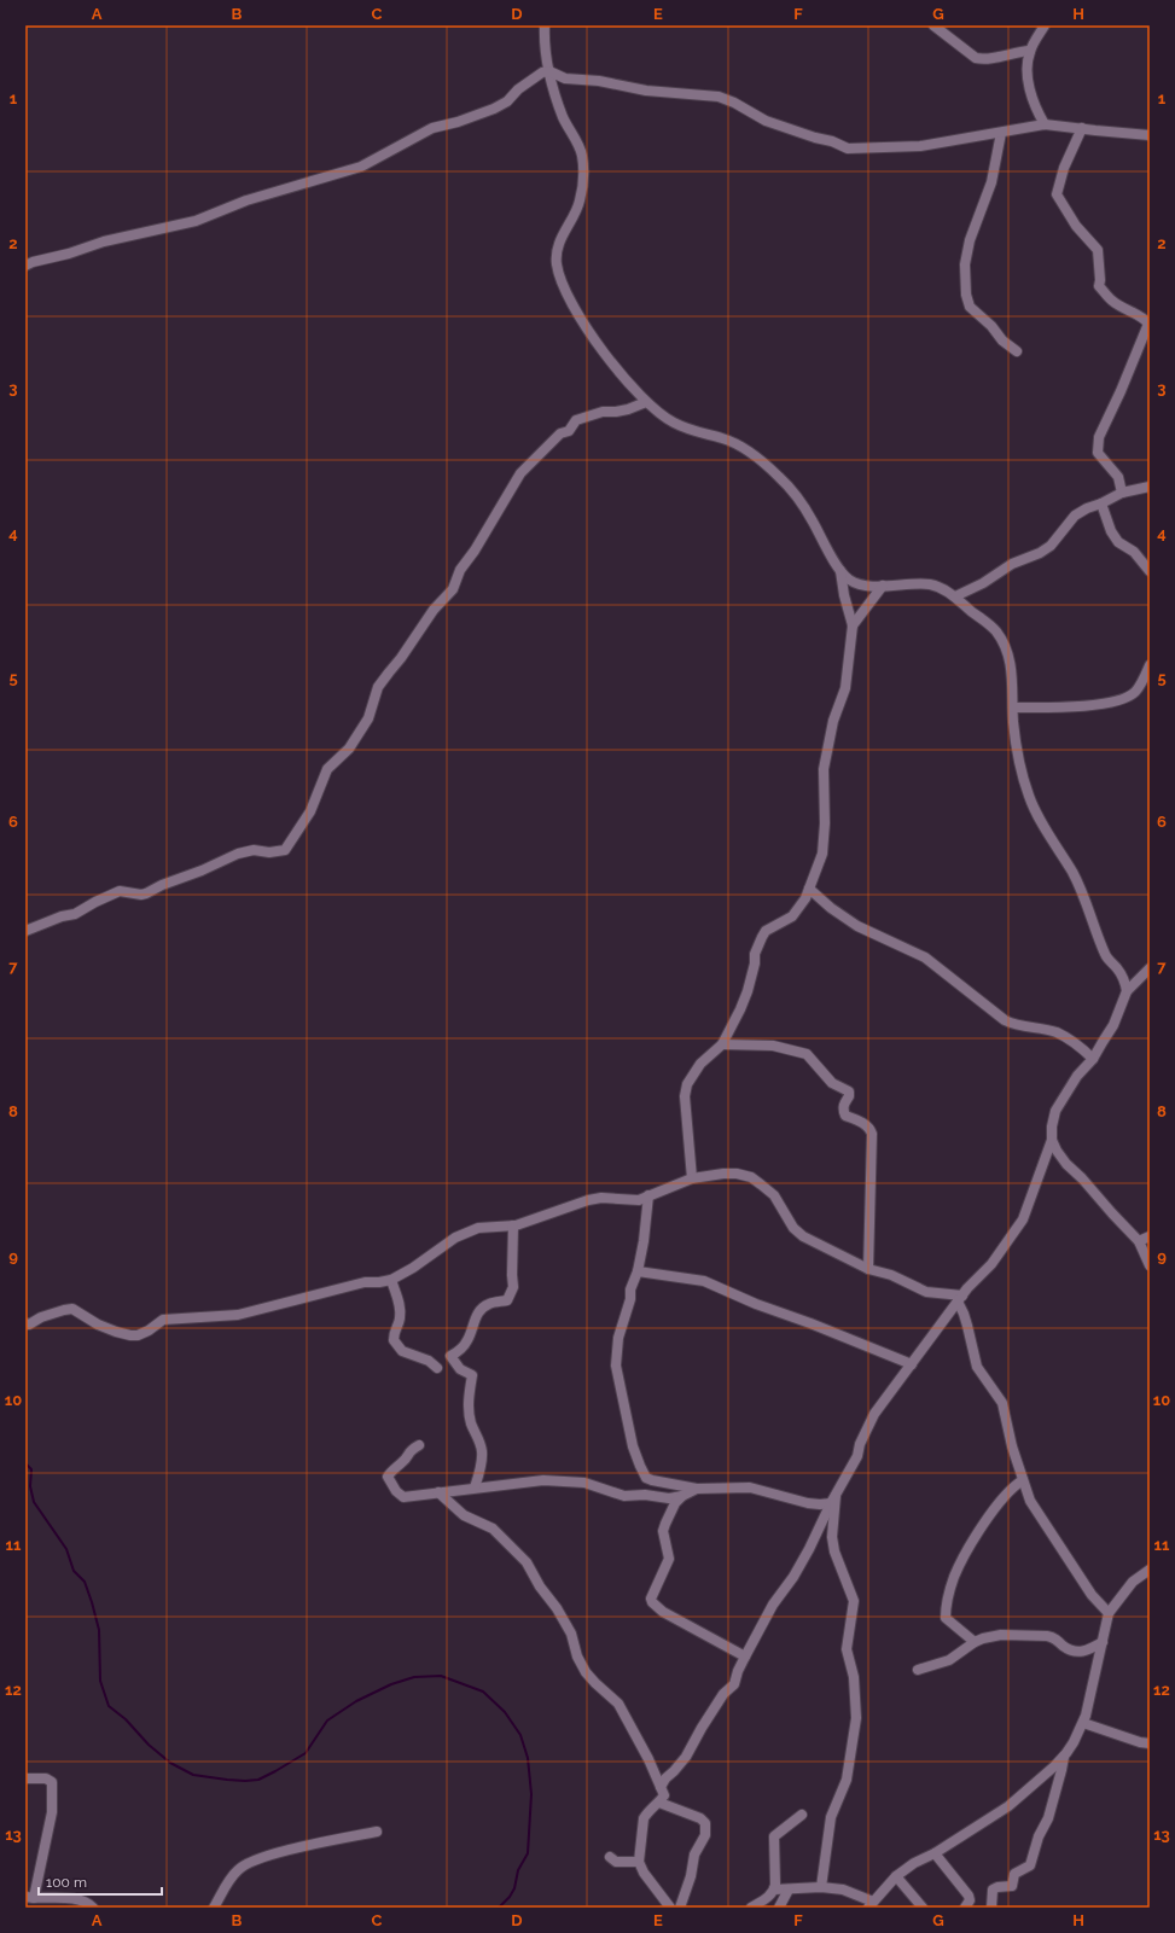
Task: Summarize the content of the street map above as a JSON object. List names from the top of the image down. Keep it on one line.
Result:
{"scale_bar":"100 m","grid":{"columns":["A","B","C","D","E","F","G","H"],"rows":["1","2","3","4","5","6","7","8","9","10","11","12","13"]}}
